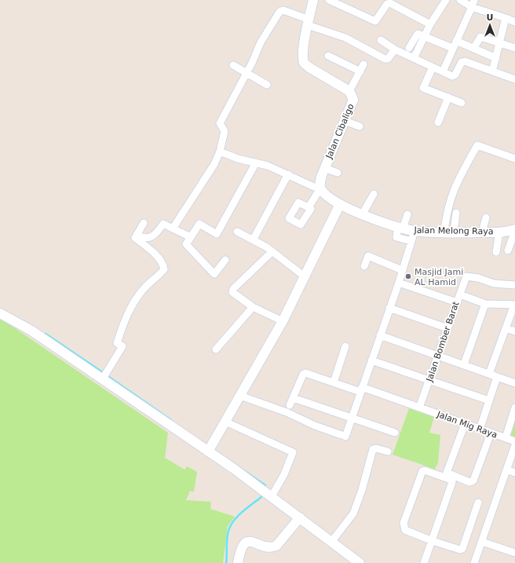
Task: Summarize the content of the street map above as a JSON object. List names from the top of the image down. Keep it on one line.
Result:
{"streets":{"street":["Jalan Cibaligo","Jalan Melong Raya","Jalan Bomber Barat","Jalan Mig Raya"]},"crossings":[["Jalan Bomber Barat","Jalan Mig Raya"]],"places":["Masjid Jami AL Hamid"],"north":"top"}
